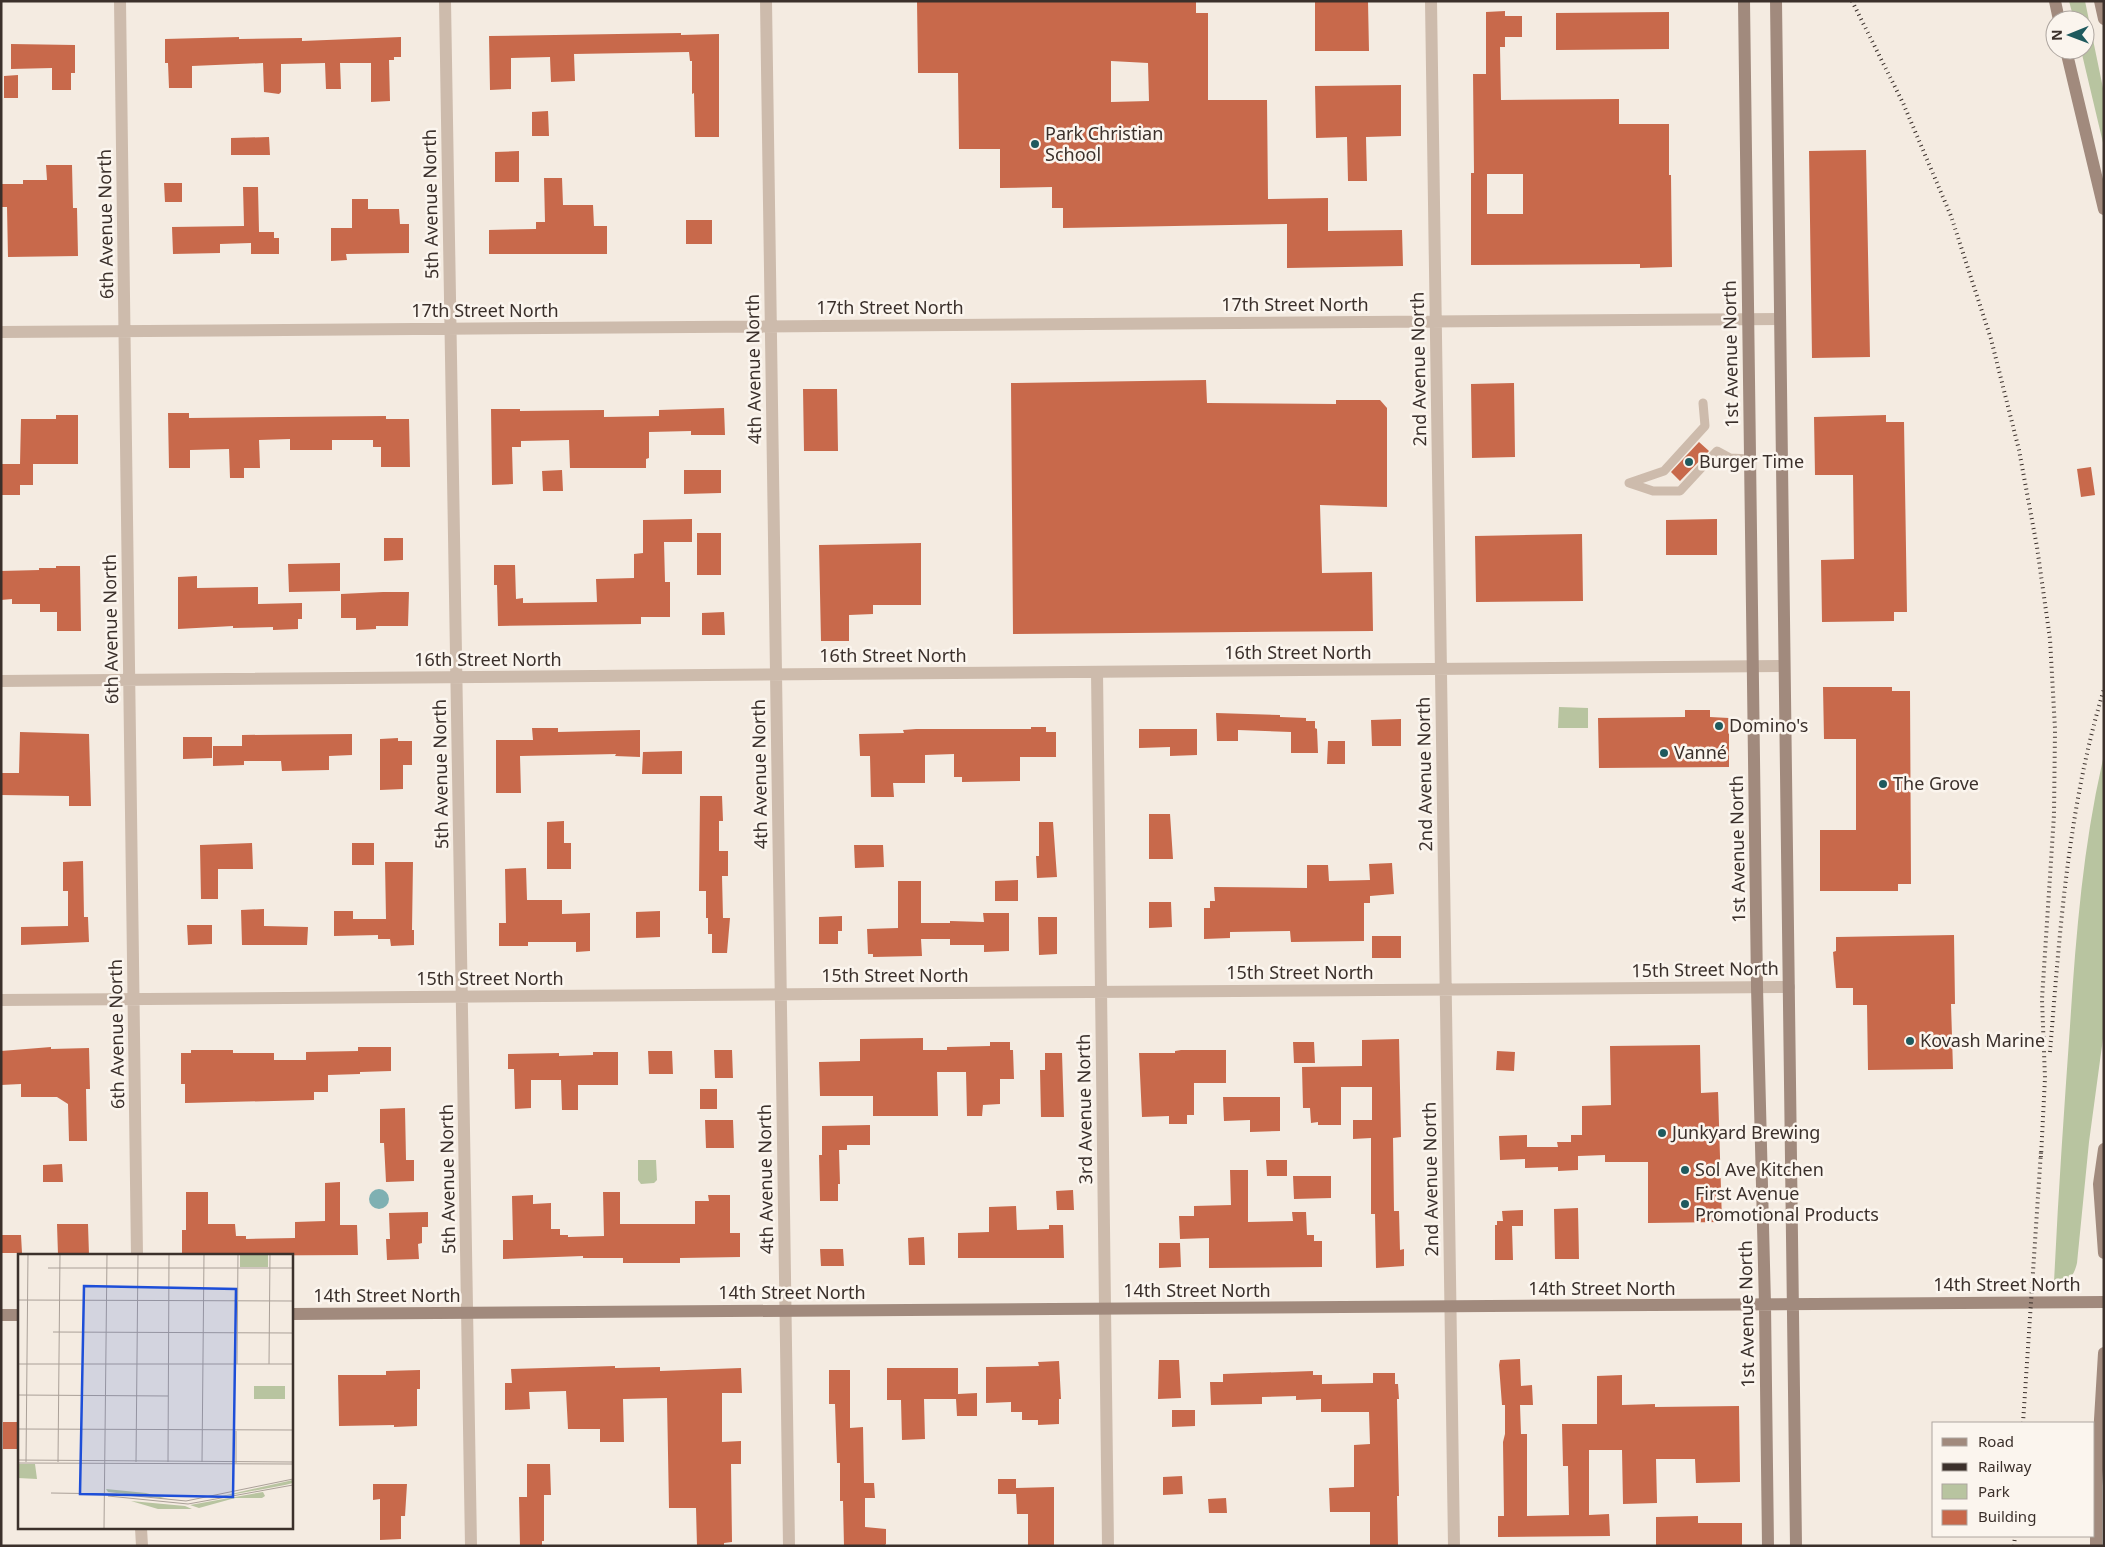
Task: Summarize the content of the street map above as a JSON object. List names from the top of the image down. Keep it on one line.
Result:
{"streets":{"main road":["1st Avenue North","14th Street North"],"street":["5th Avenue North","6th Avenue North","17th Street North","4th Avenue North","2nd Avenue North","16th Street North","15th Street North","3rd Avenue North"]},"crossings":[["5th Avenue North","17th Street North"],["5th Avenue North","16th Street North"],["5th Avenue North","15th Street North"],["5th Avenue North","14th Street North"],["6th Avenue North","17th Street North"],["6th Avenue North","16th Street North"],["6th Avenue North","15th Street North"],["17th Street North","1st Avenue North"],["17th Street North","4th Avenue North"],["17th Street North","2nd Avenue North"],["1st Avenue North","16th Street North"],["1st Avenue North","15th Street North"],["1st Avenue North","14th Street North"],["4th Avenue North","16th Street North"],["4th Avenue North","15th Street North"],["4th Avenue North","14th Street North"],["2nd Avenue North","16th Street North"],["2nd Avenue North","15th Street North"],["2nd Avenue North","14th Street North"],["16th Street North","3rd Avenue North"],["15th Street North","3rd Avenue North"],["3rd Avenue North","14th Street North"]],"places":["Park Christian School","Burger Time","Domino's","Vanné","The Grove","Kovash Marine","Junkyard Brewing","Sol Ave Kitchen","First Avenue Promotional Products"],"legend":["Road","Railway","Park","Building"],"north":"left"}
